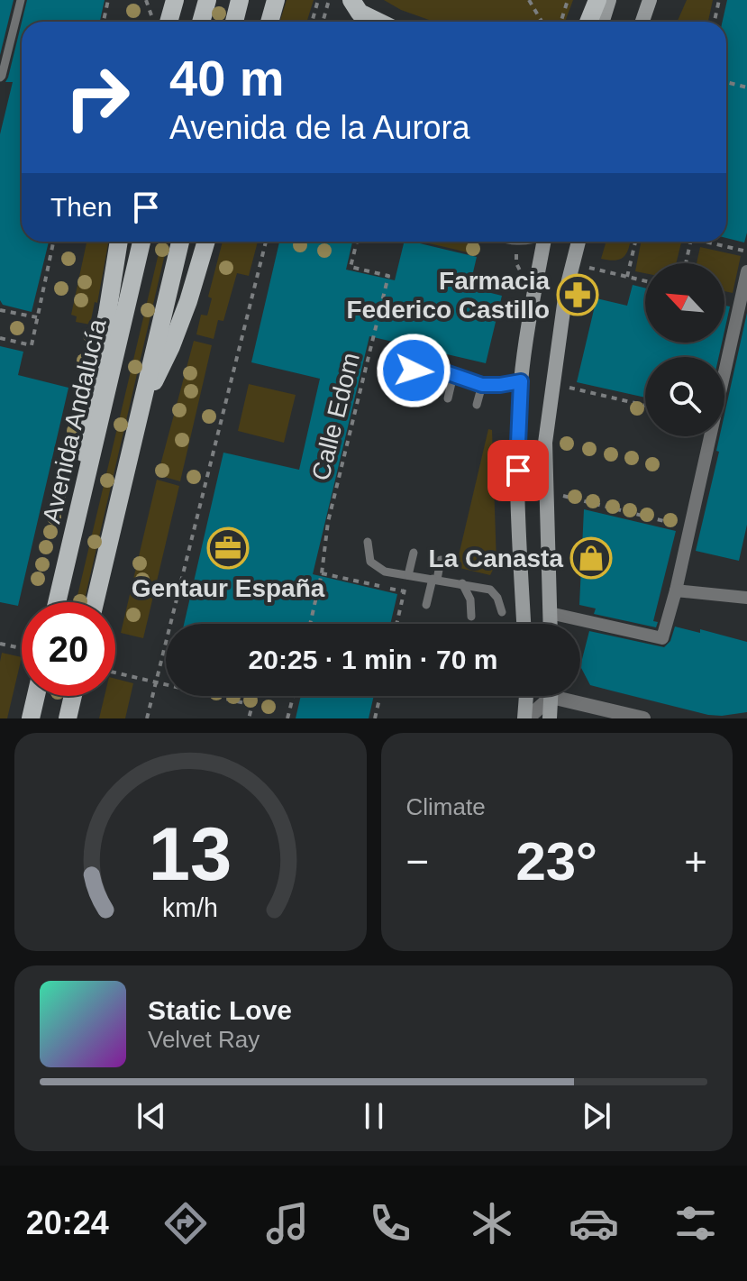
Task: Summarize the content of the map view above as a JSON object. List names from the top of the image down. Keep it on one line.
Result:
{"streets":{"main road":["Avenida Andalucía"],"path":["Calle Edom"]},"places":{"pharmacy":["Farmacia Federico Castillo"],"office":["Gentaur España"],"shop":["La Canasta"]},"north":"top left","page":{"turn":["40 m","Avenida de la Aurora"],"then":"Then","limit":"20","trip":"20:25 · 1 min · 70 m","tile":"Climate","heat":["−","23°","+"],"song":["Static Love","Velvet Ray"],"tabs":"20:24","gauge":["13","km/h"]}}
